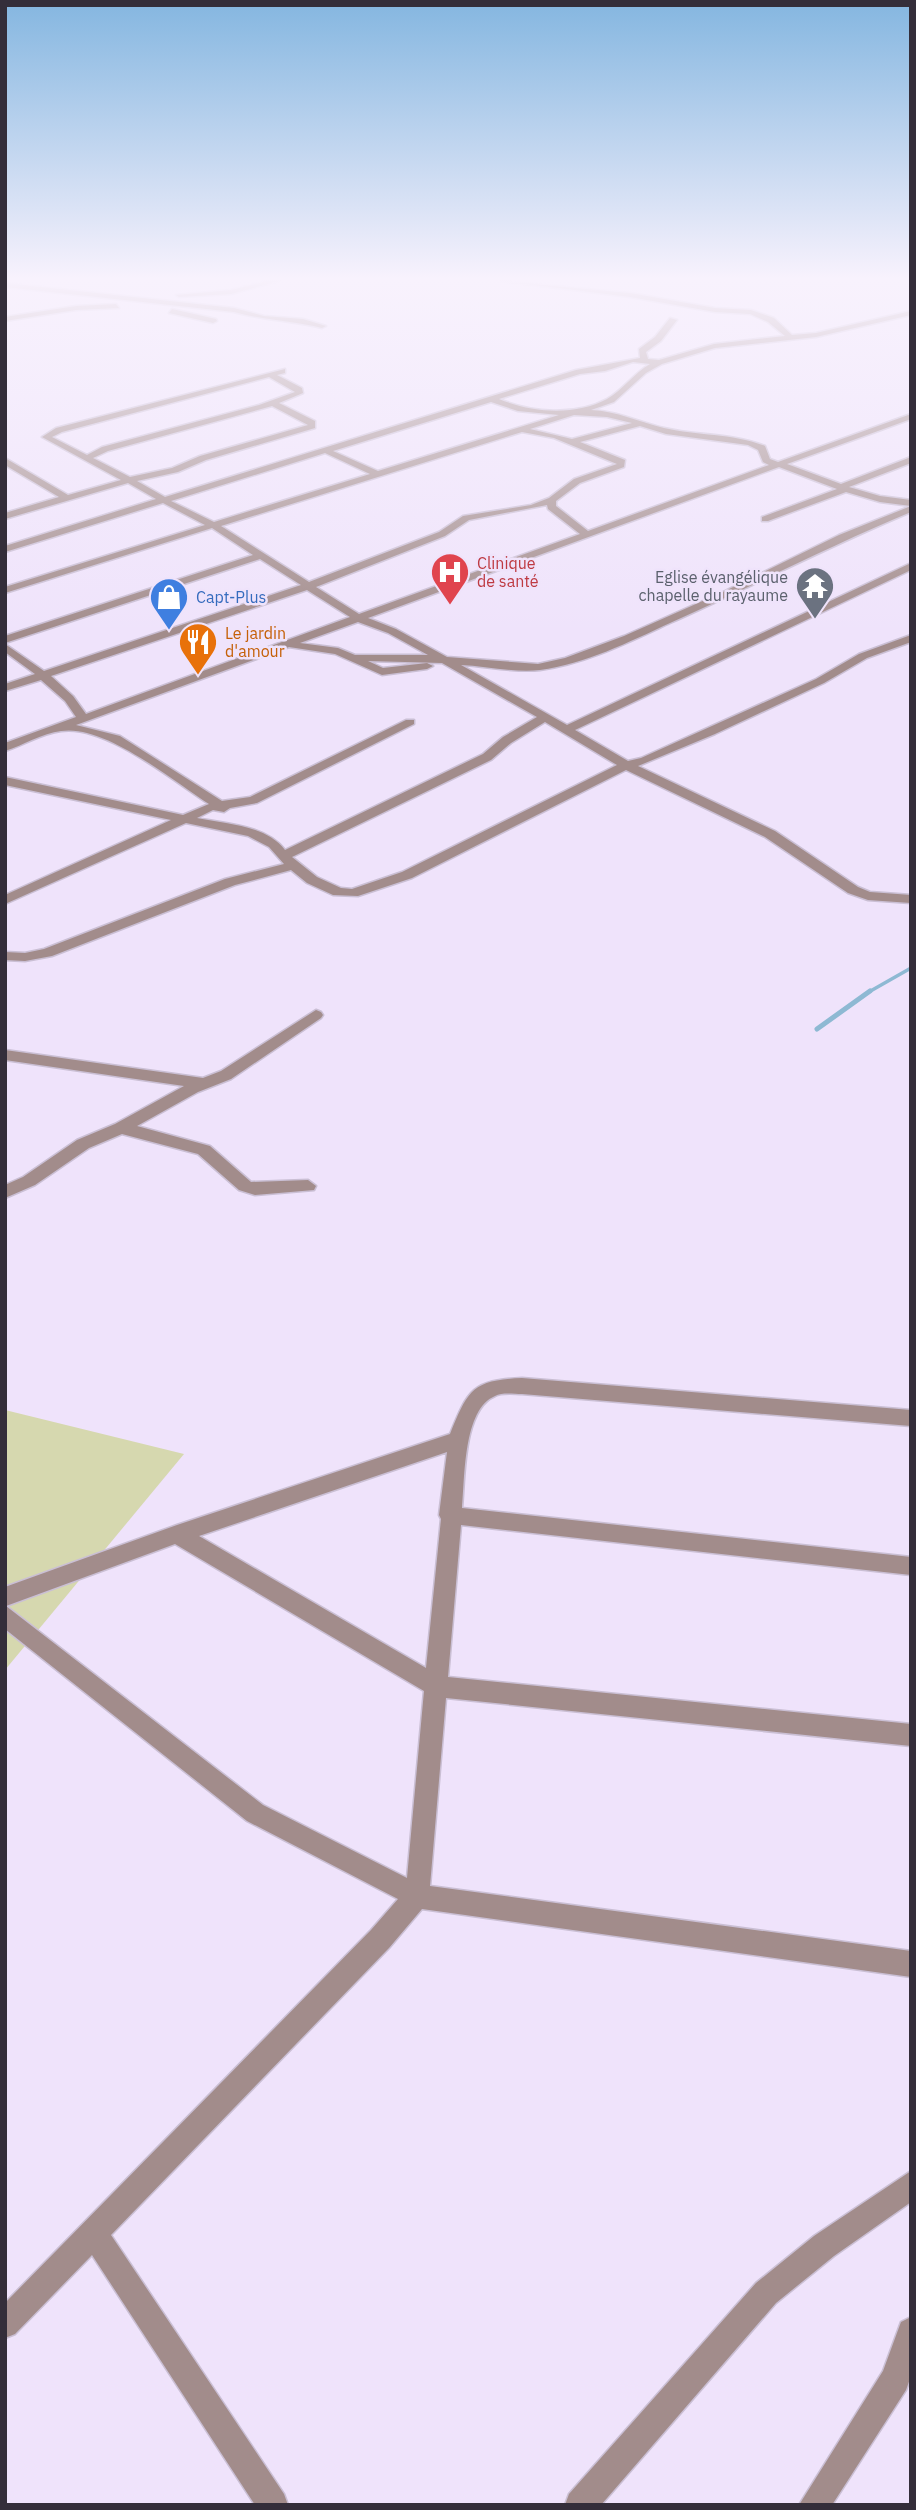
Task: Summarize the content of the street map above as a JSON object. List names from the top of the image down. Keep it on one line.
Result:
{"places":{"hospital":["Clinique de santé"],"temple":["Eglise évangélique chapelle du rayaume"],"shop":["Capt-Plus"],"restaurant":["Le jardin d'amour"]}}
